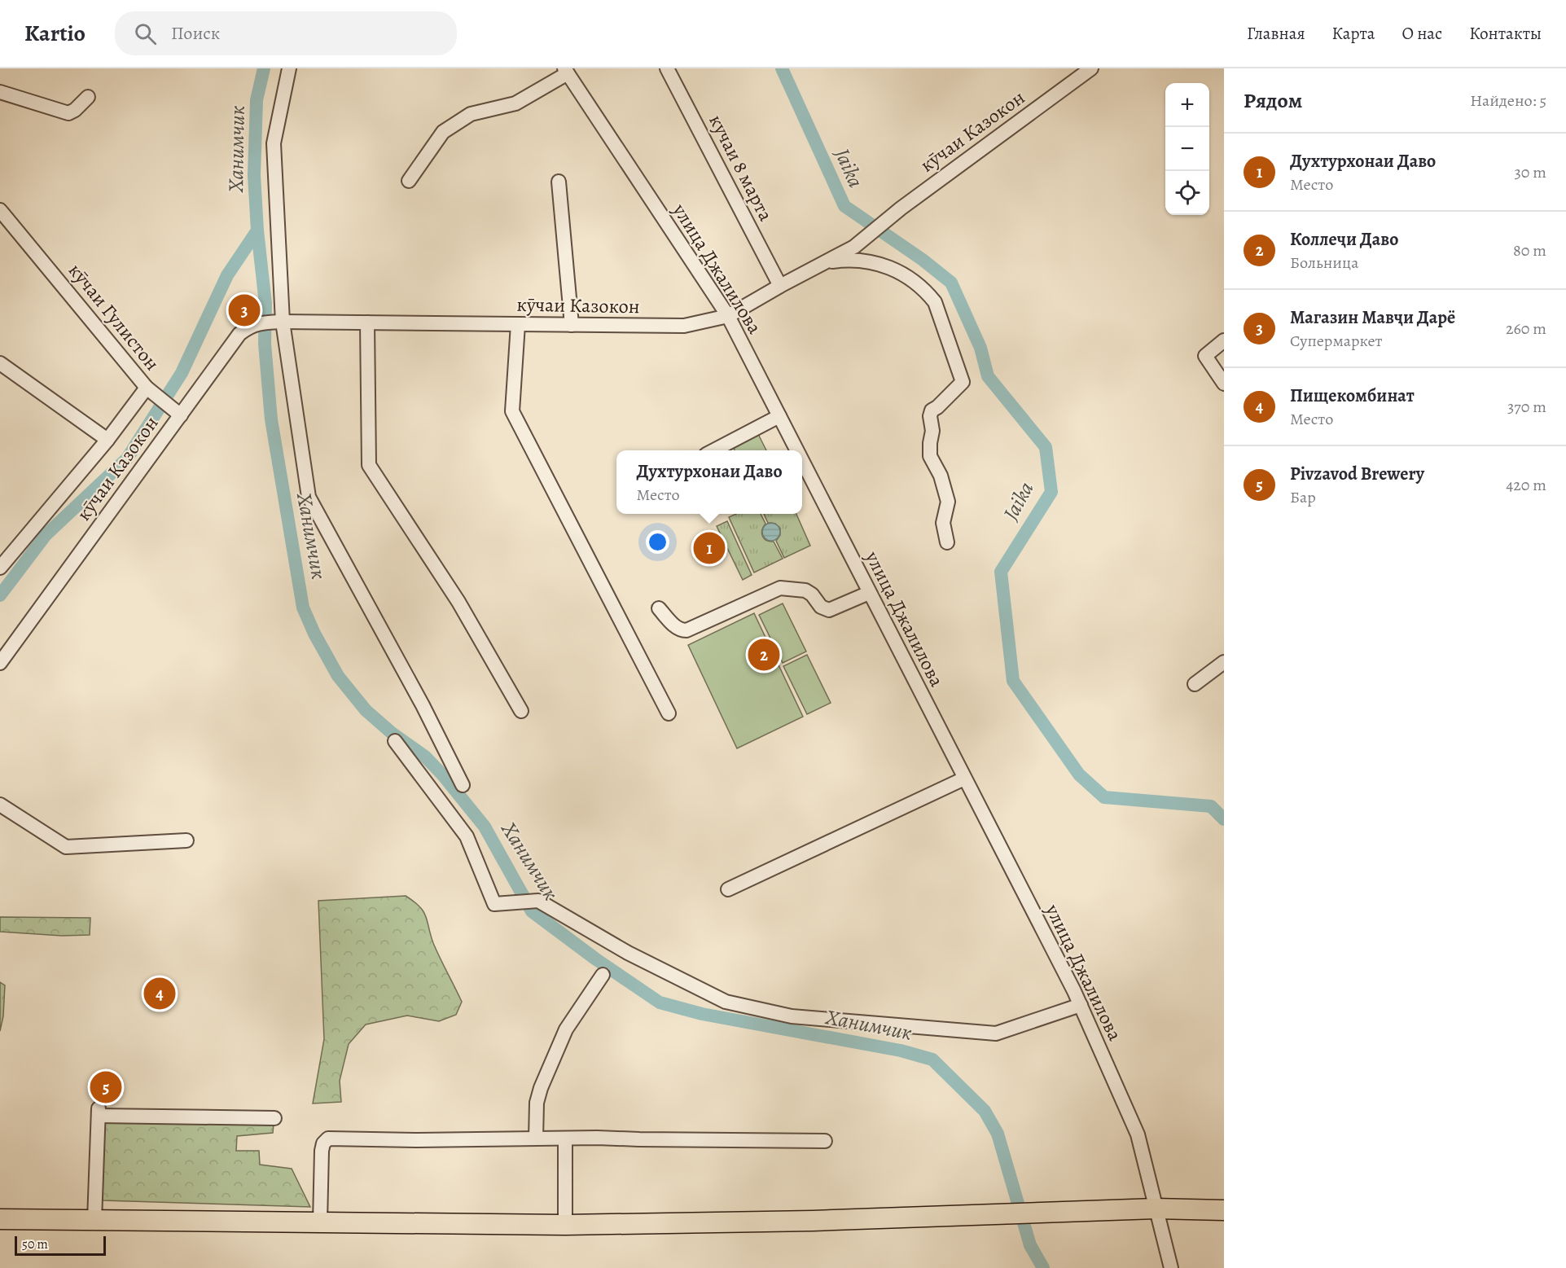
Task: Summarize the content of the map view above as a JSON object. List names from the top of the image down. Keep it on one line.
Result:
{"streets":{"street":["кӯчаи Казокон","кучаи 8 марта","улица Джалилова","кӯчаи Гулистон"]},"crossings":[["кӯчаи Казокон","кучаи 8 марта"],["кӯчаи Казокон","улица Джалилова"]],"water":["Ханимчик","Jaika"],"scale_bar":"50 m","page":{"header":"Kartio","search":"Поиск","nav":["Главная","Карта","О нас","Контакты"],"heading":["Рядом","Найдено: 5"],"map_buttons":["+","−"],"list":[{"mark":"1","name":"Духтурхонаи Даво","note":"Место","value":"30 m"},{"mark":"2","name":"Коллеҷи Даво","note":"Больница","value":"80 m"},{"mark":"3","name":"Магазин Мавҷи Дарё","note":"Супермаркет","value":"260 m"},{"mark":"4","name":"Пищекомбинат","note":"Место","value":"370 m"},{"mark":"5","name":"Pivzavod Brewery","note":"Бар","value":"420 m"}],"pins":["3","1","2","4","5"],"popup":["Духтурхонаи Даво","Место"],"scale":"50 m"}}
